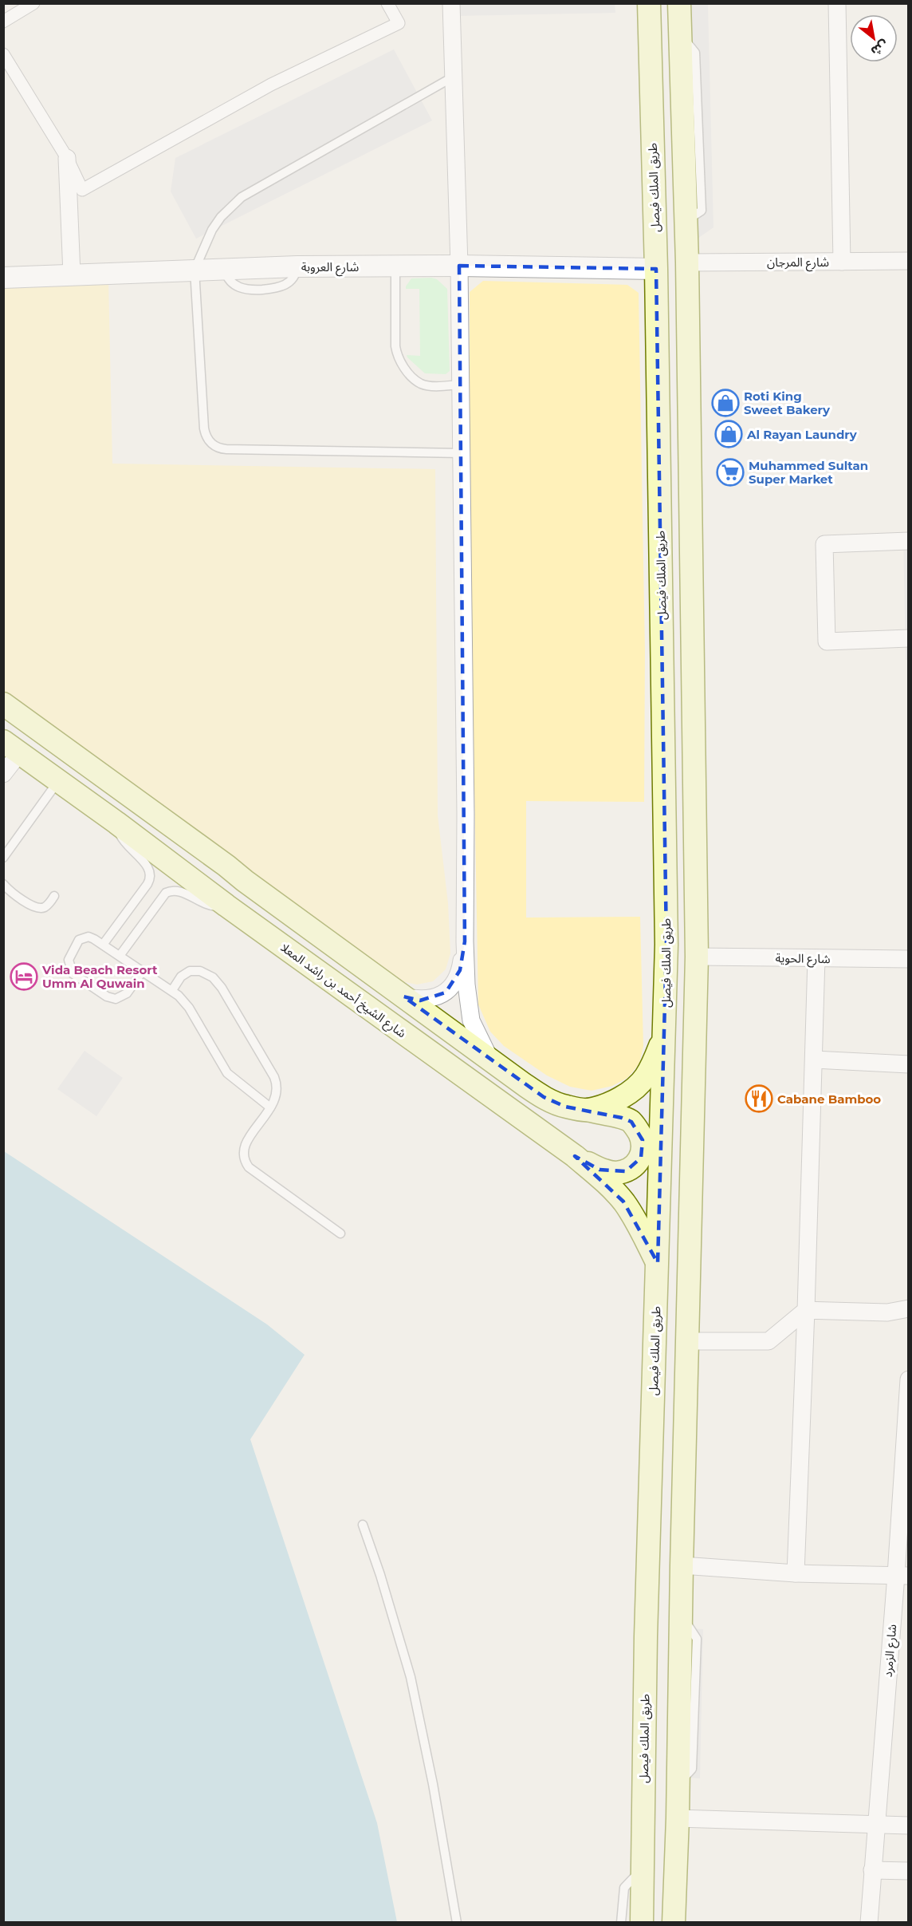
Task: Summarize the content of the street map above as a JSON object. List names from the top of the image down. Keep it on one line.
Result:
{"streets":{"main road":["طريق الملك فيصل","شارع الشيخ أحمد بن راشد المعلا"],"street":["شارع المرجان","شارع العروبة","شارع الحوية","شارع الزمرد"]},"crossings":[["طريق الملك فيصل","شارع العروبة"],["طريق الملك فيصل","شارع الشيخ أحمد بن راشد المعلا"]],"places":{"shop":["Roti King Sweet Bakery","Al Rayan Laundry"],"supermarket":["Muhammed Sultan Super Market"],"hotel":["Vida Beach Resort Umm Al Quwain"],"restaurant":["Cabane Bamboo"]},"north":"bottom right"}
